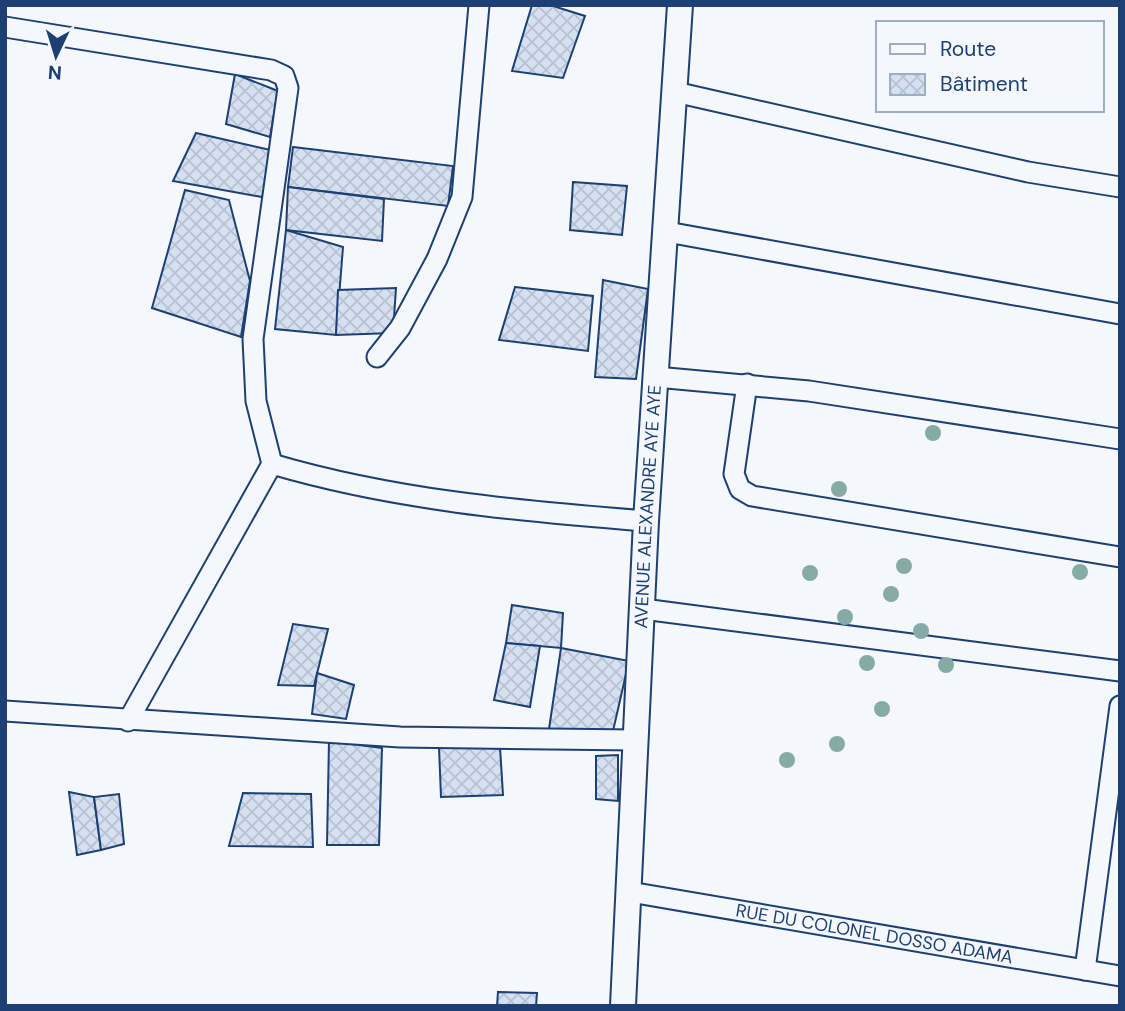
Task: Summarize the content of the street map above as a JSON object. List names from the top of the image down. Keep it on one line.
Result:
{"streets":{"street":["AVENUE ALEXANDRE AYE AYE","RUE DU COLONEL DOSSO ADAMA"]},"crossings":[["AVENUE ALEXANDRE AYE AYE","RUE DU COLONEL DOSSO ADAMA"]],"legend":["Route","Bâtiment"],"north":"bottom"}
